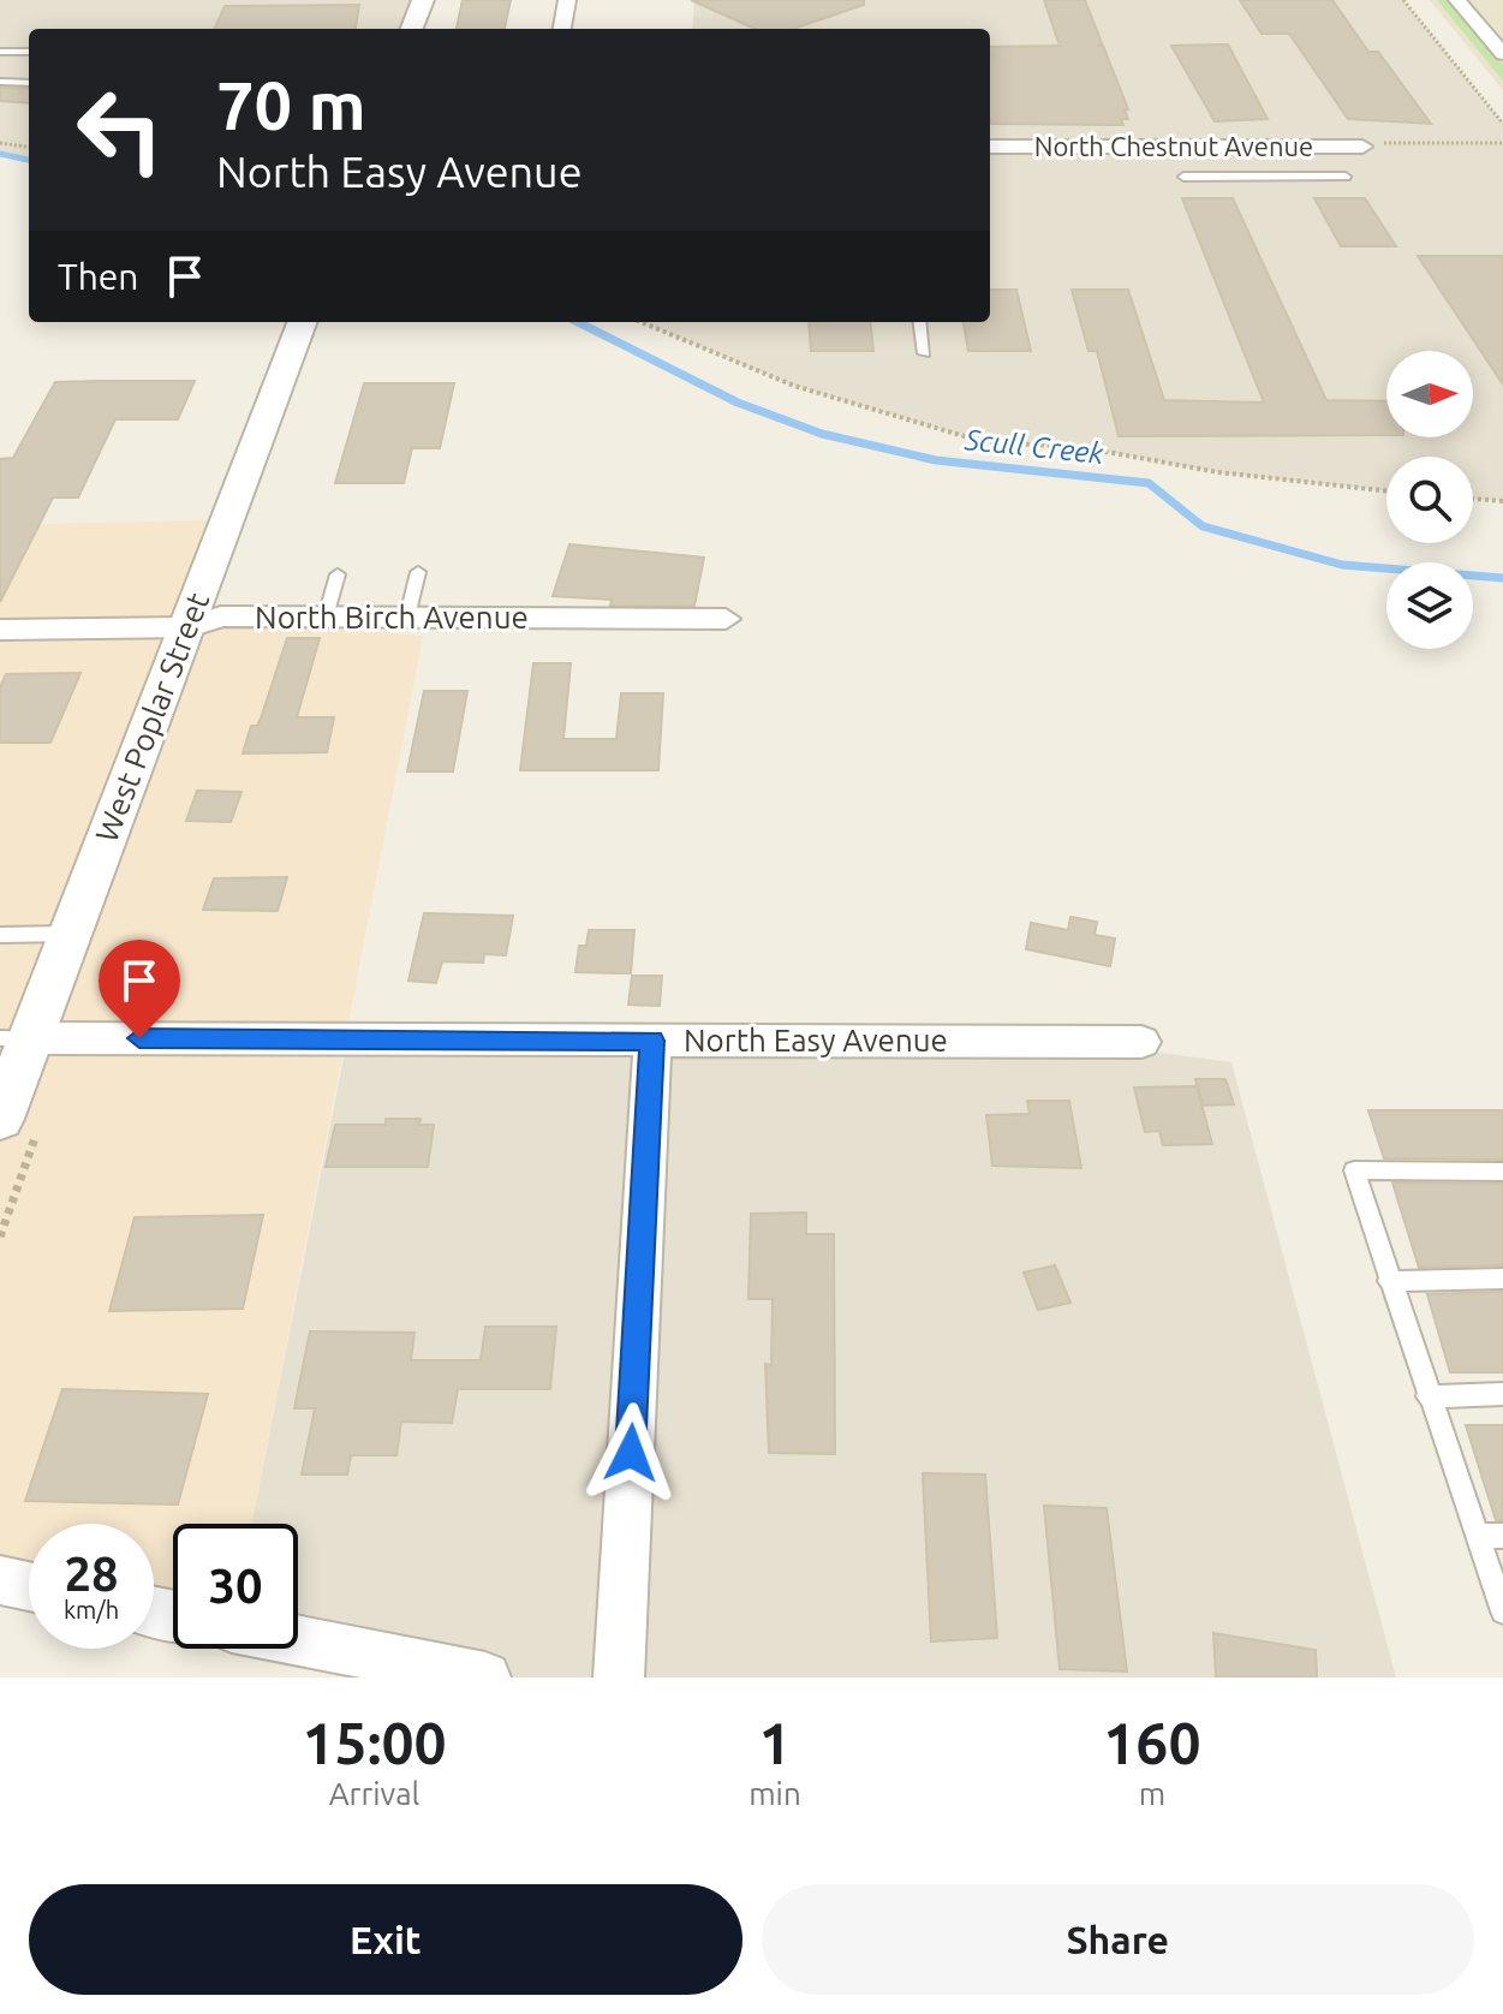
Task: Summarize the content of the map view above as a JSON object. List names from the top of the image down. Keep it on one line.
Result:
{"streets":{"street":["North Chestnut Avenue","North Birch Avenue","West Poplar Street","North Easy Avenue"]},"crossings":[["North Birch Avenue","West Poplar Street"],["West Poplar Street","North Easy Avenue"]],"water":["Scull Creek"],"north":"right","page":{"turn":["70 m","North Easy Avenue"],"then":"Then","speed":"28 km/h","limit":"30","eta":["15:00","Arrival","1","min","160","m"],"buttons":["Exit","Share"]}}
